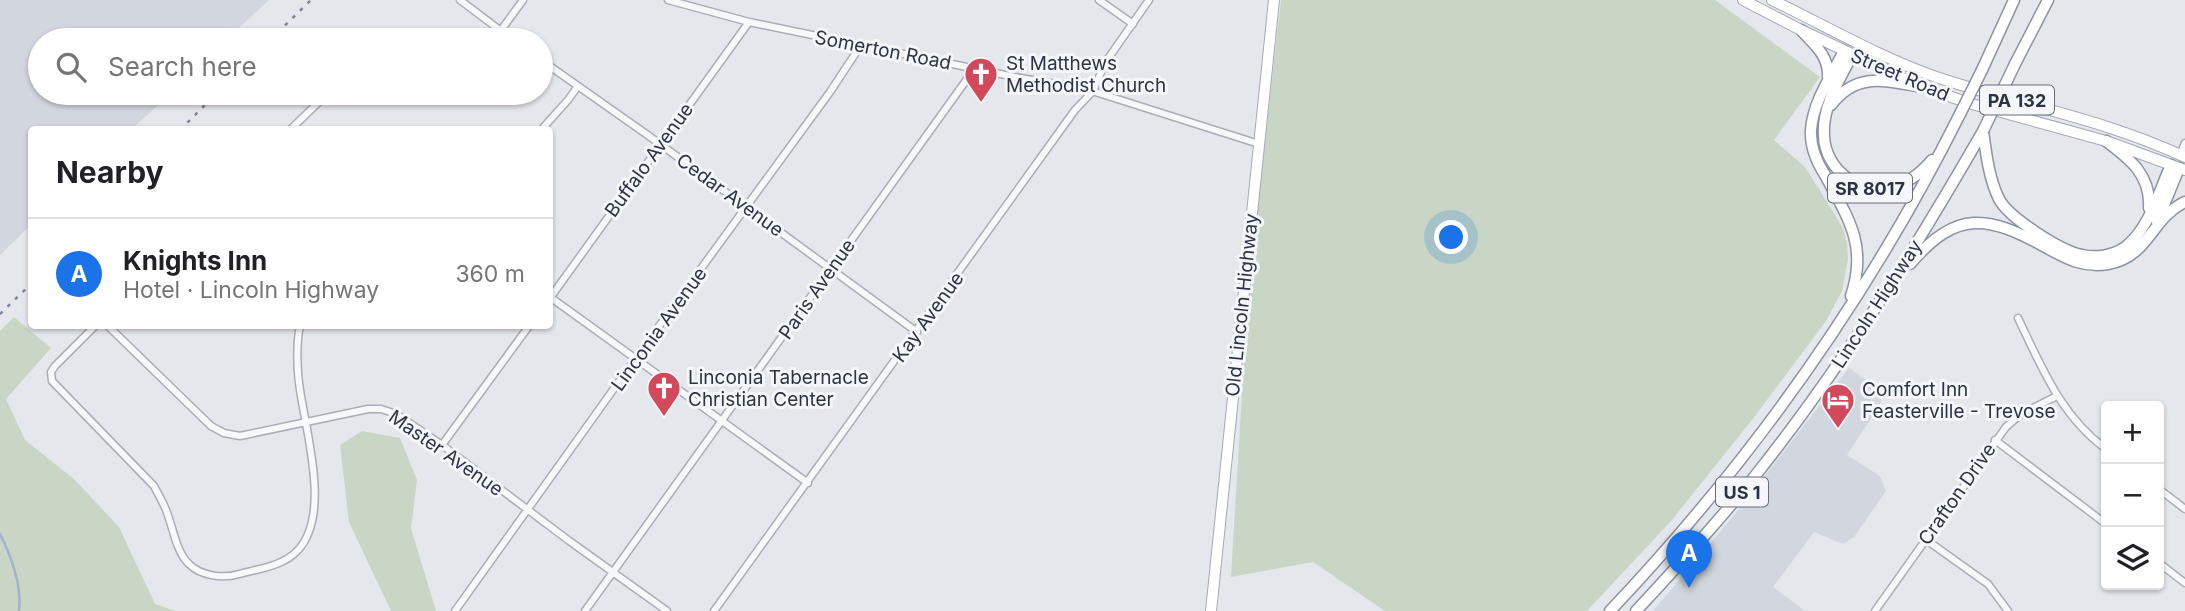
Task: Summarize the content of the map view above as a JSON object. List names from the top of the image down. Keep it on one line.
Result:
{"streets":{"highway":["SR 8017","Lincoln Highway","US 1"],"main road":["Street Road","PA 132","Old Lincoln Highway"],"street":["Somerton Road","Buffalo Avenue","Cedar Avenue","Paris Avenue","Kay Avenue","Linconia Avenue","Master Avenue","Crafton Drive"]},"crossings":[["Somerton Road","Buffalo Avenue"],["Somerton Road","Paris Avenue"],["Somerton Road","Old Lincoln Highway"],["Somerton Road","Kay Avenue"],["Somerton Road","Linconia Avenue"],["Buffalo Avenue","Cedar Avenue"],["SR 8017","Lincoln Highway"],["Cedar Avenue","Paris Avenue"],["Cedar Avenue","Kay Avenue"],["Cedar Avenue","Linconia Avenue"],["Paris Avenue","Master Avenue"],["Linconia Avenue","Master Avenue"]],"places":{"church":["St Matthews Methodist Church","Linconia Tabernacle Christian Center"],"hotel":["Comfort Inn Feasterville - Trevose"]},"page":{"search":"Search here","heading":"Nearby","list":[{"mark":"A","name":"Knights Inn","note":"Hotel · Lincoln Highway","value":"360 m"}],"map_buttons":["+","−"],"pins":"A"}}
